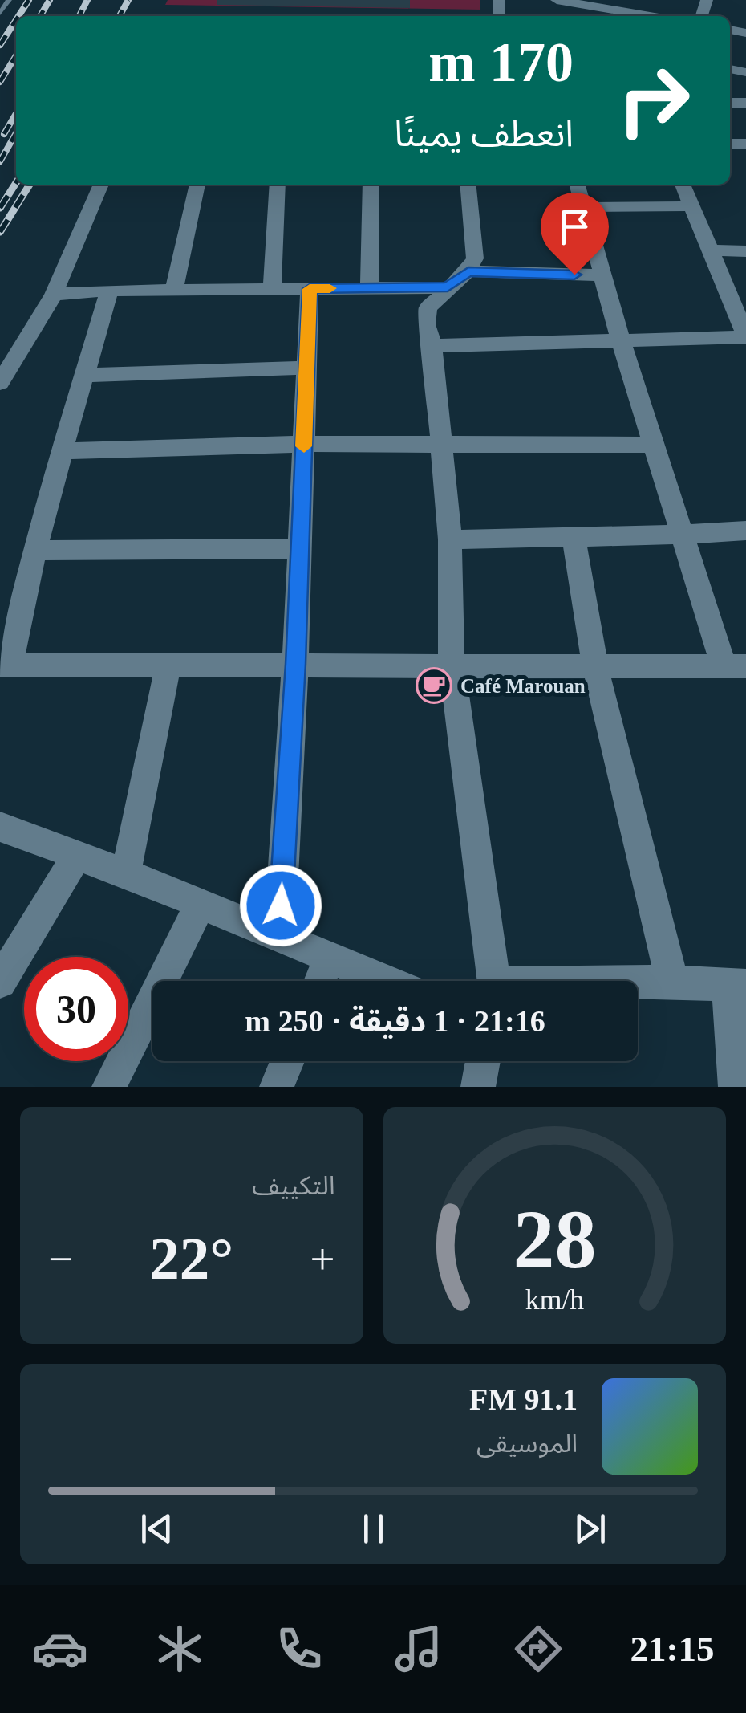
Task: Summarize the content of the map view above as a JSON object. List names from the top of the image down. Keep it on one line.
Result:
{"places":{"cafe":["Café Marouan"]},"page":{"turn":["170 m","انعطف يمينًا"],"limit":"30","trip":"21:16 · 1 دقيقة · 250 m","tile":"التكييف","heat":["−","22°","+"],"song":["91.1 FM","الموسيقى"],"tabs":"21:15","gauge":["28","km/h"]}}
